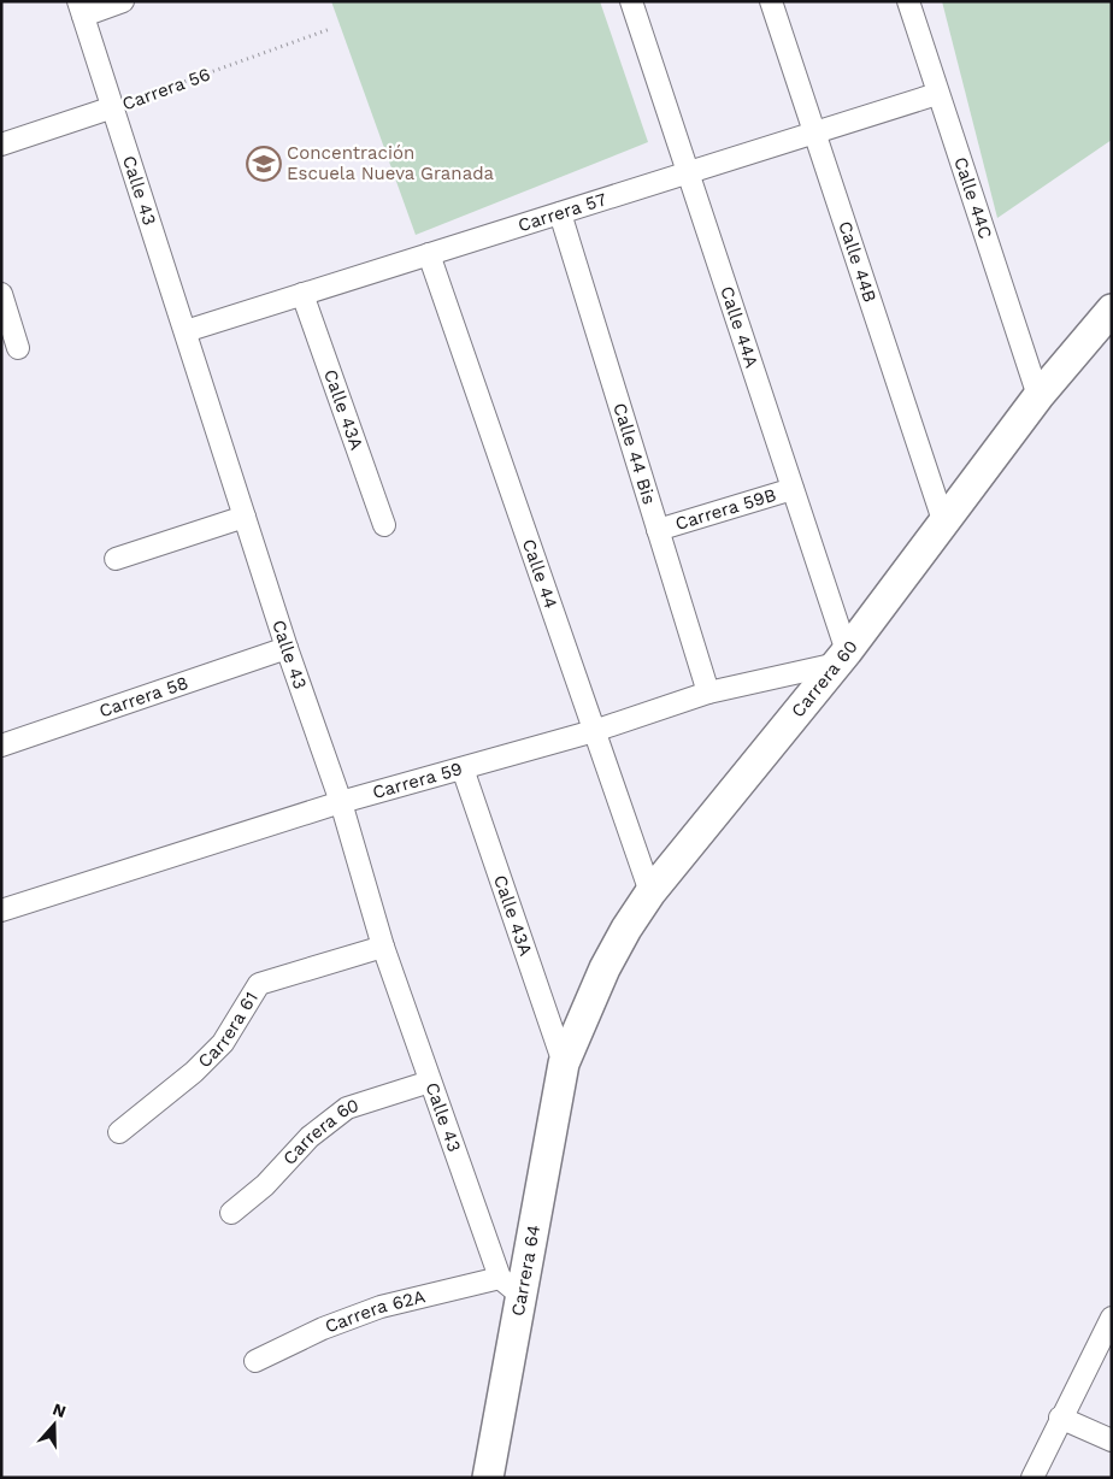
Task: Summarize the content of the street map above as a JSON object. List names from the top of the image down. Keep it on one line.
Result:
{"streets":{"street":["Carrera 56","Calle 43","Calle 44C","Carrera 57","Calle 44B","Calle 44A","Calle 43A","Calle 44 Bis","Carrera 59B","Calle 44","Carrera 60","Carrera 58","Carrera 59","Carrera 61","Carrera 64","Carrera 62A"]},"crossings":[["Carrera 56","Calle 43"],["Calle 43","Carrera 57"],["Calle 43","Carrera 60"],["Calle 43","Carrera 58"],["Calle 43","Carrera 59"],["Calle 43","Carrera 61"],["Calle 43","Carrera 64"],["Calle 43","Carrera 62A"],["Calle 44C","Carrera 57"],["Calle 44C","Carrera 60"],["Carrera 57","Calle 44B"],["Carrera 57","Calle 44A"],["Carrera 57","Calle 43A"],["Carrera 57","Calle 44 Bis"],["Carrera 57","Calle 44"],["Calle 44B","Carrera 60"],["Calle 44A","Carrera 59B"],["Calle 44A","Carrera 60"],["Calle 44A","Carrera 59"],["Calle 43A","Carrera 60"],["Calle 43A","Carrera 59"],["Calle 43A","Carrera 64"],["Calle 44 Bis","Carrera 59B"],["Calle 44 Bis","Carrera 59"],["Calle 44","Carrera 60"],["Calle 44","Carrera 59"],["Carrera 60","Carrera 59"],["Carrera 60","Carrera 64"],["Carrera 64","Carrera 62A"]],"places":{"school or university":["Concentración Escuela Nueva Granada"]},"north":"top"}
